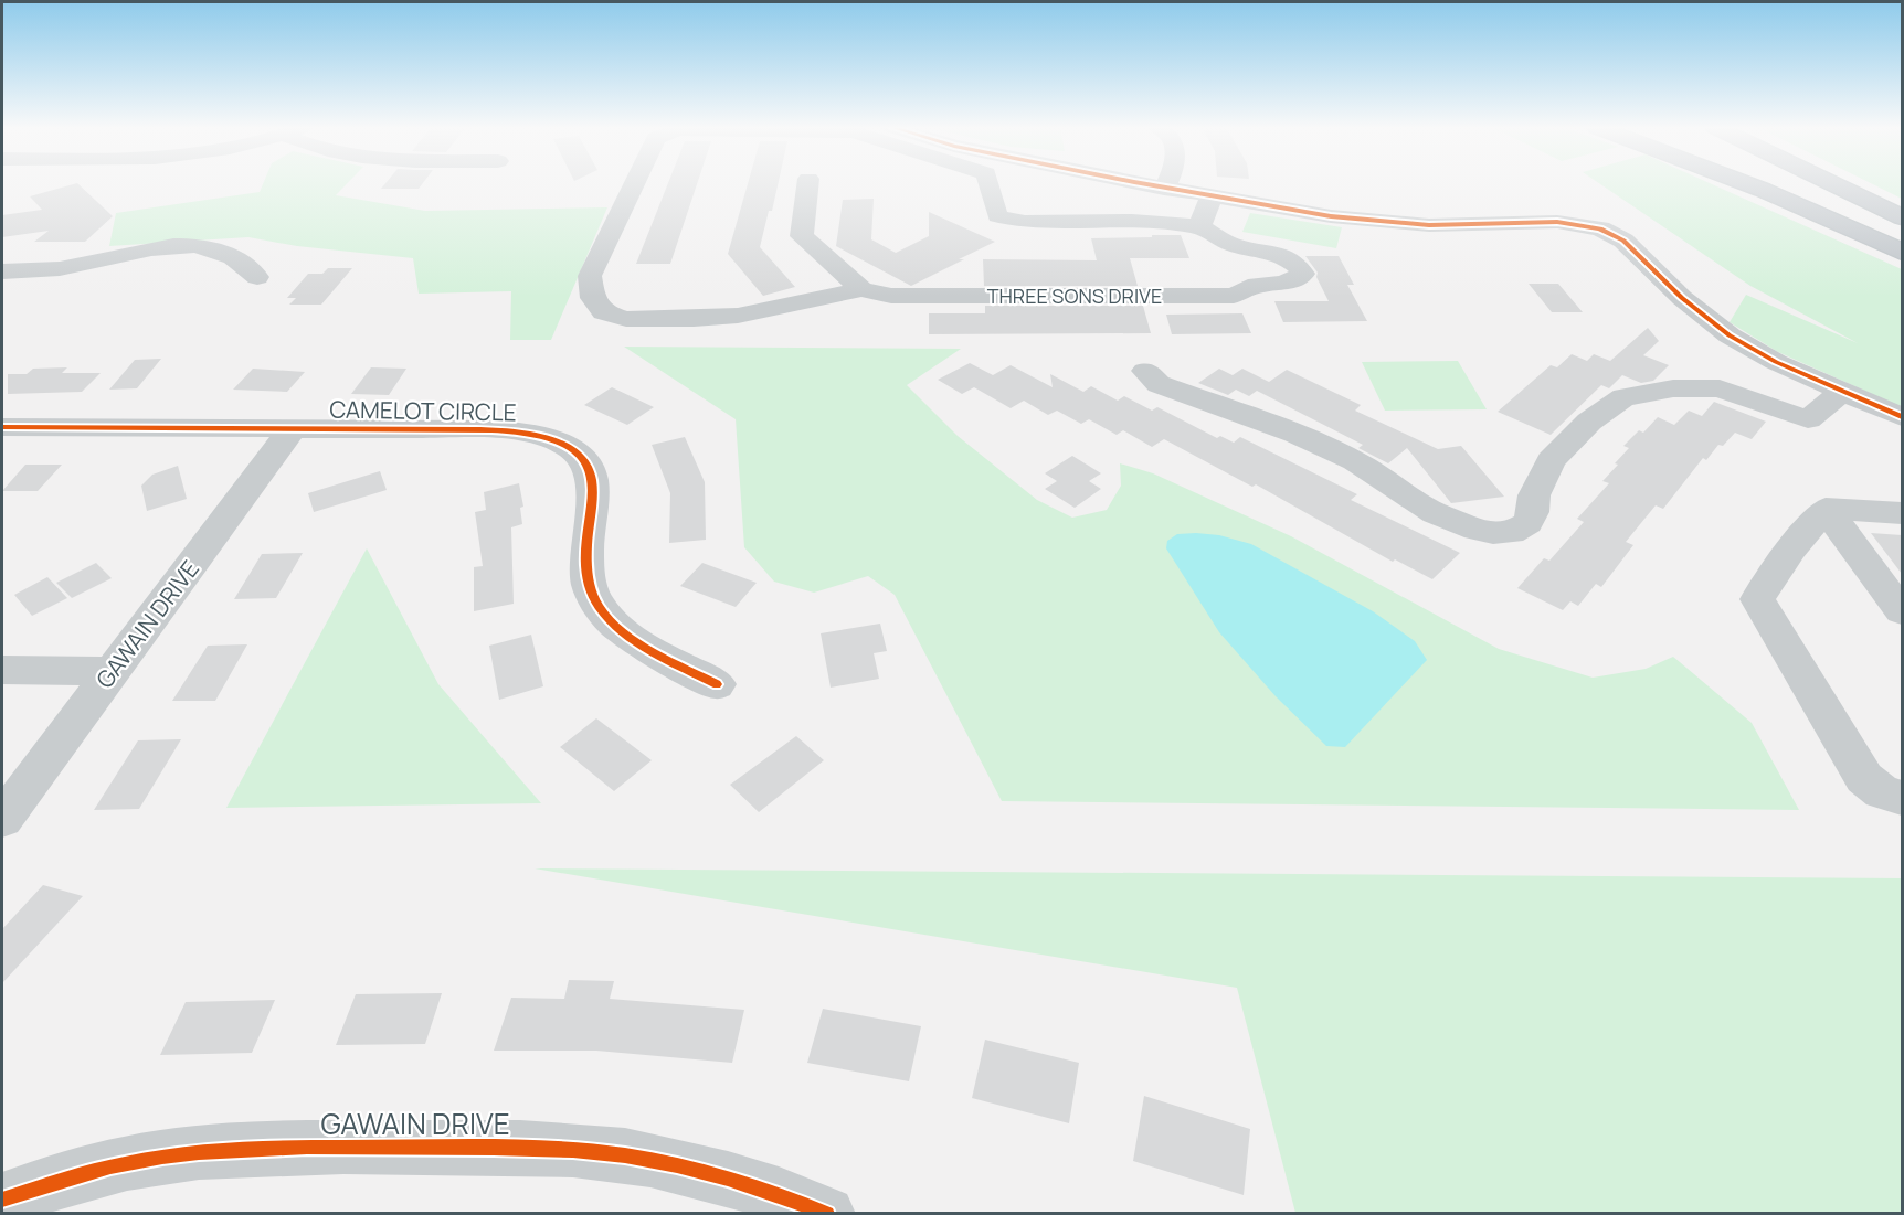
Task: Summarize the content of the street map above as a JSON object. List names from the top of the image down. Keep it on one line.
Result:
{"streets":{"street":["THREE SONS DRIVE","CAMELOT CIRCLE","GAWAIN DRIVE"]},"crossings":[["CAMELOT CIRCLE","GAWAIN DRIVE"]]}
